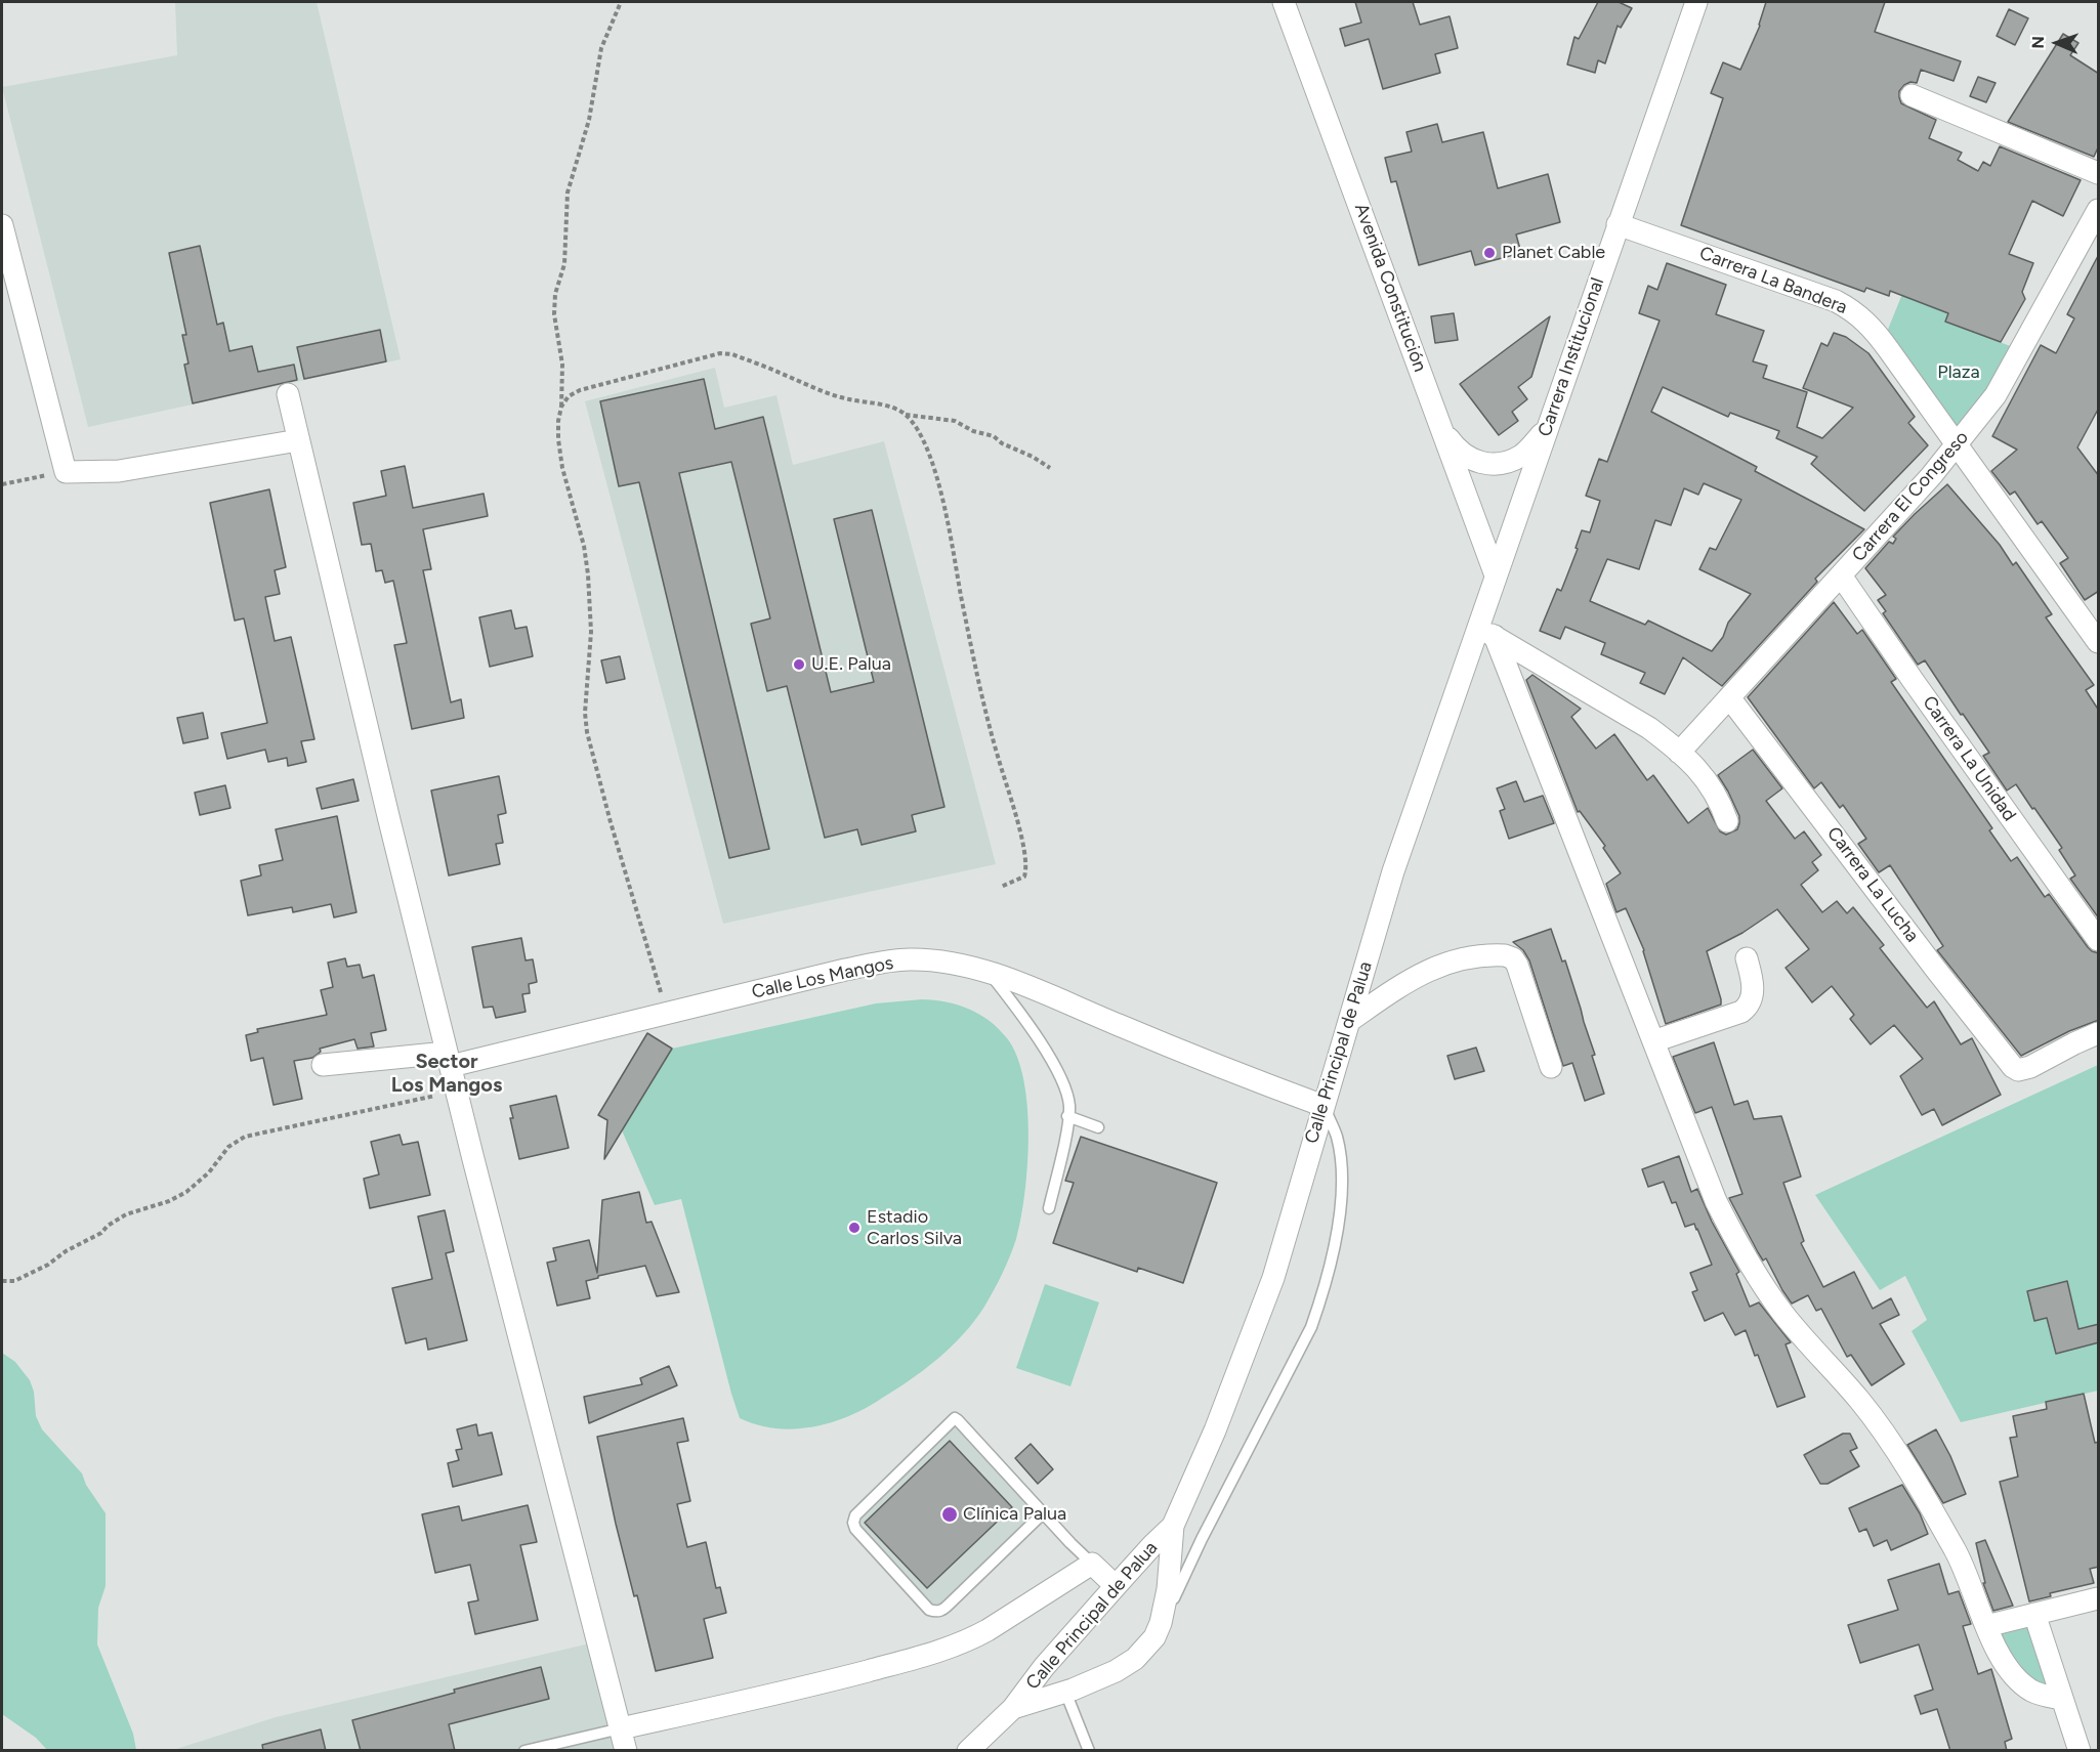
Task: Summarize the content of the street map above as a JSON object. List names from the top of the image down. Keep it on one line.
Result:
{"streets":{"street":["Carrera La Bandera","Avenida Constitución","Carrera Institucional","Carrera El Congreso","Carrera La Unidad","Carrera La Lucha","Calle Los Mangos","Calle Principal de Palua"]},"crossings":[["Carrera La Bandera","Carrera Institucional"],["Carrera La Bandera","Carrera El Congreso"],["Avenida Constitución","Carrera Institucional"],["Avenida Constitución","Calle Principal de Palua"],["Carrera Institucional","Calle Principal de Palua"],["Carrera El Congreso","Carrera La Unidad"],["Carrera El Congreso","Carrera La Lucha"],["Calle Los Mangos","Calle Principal de Palua"]],"districts":["Sector Los Mangos"],"parks":["Plaza"],"places":["Planet Cable","U.E. Palua","Estadio Carlos Silva","Clínica Palua"],"north":"left"}
